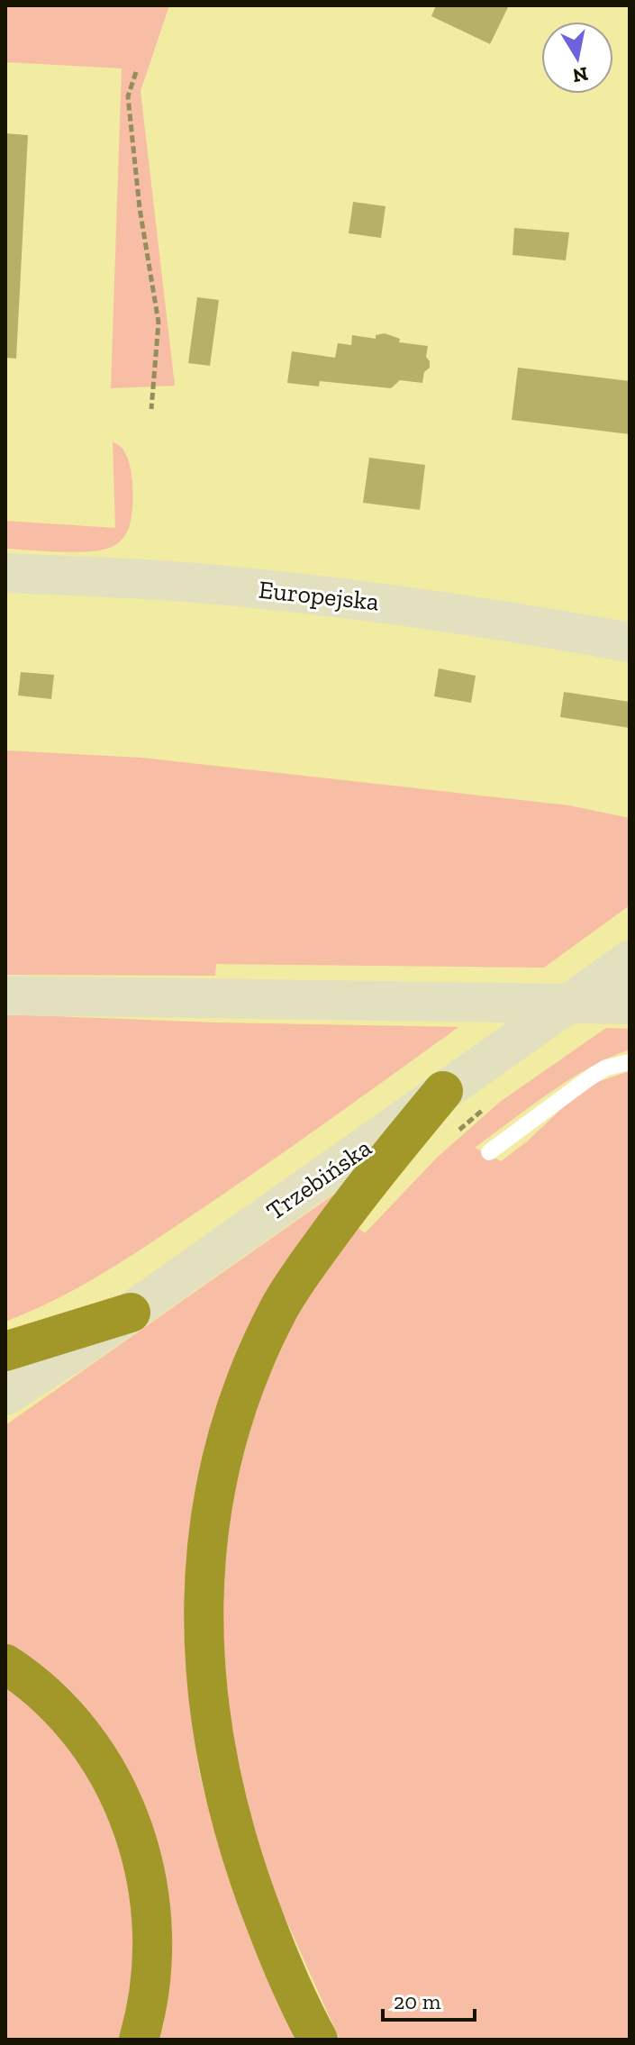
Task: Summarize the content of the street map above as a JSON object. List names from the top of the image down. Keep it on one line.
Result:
{"streets":{"main road":["Europejska","Trzebińska"]},"scale_bar":"20 m","north":"bottom"}
